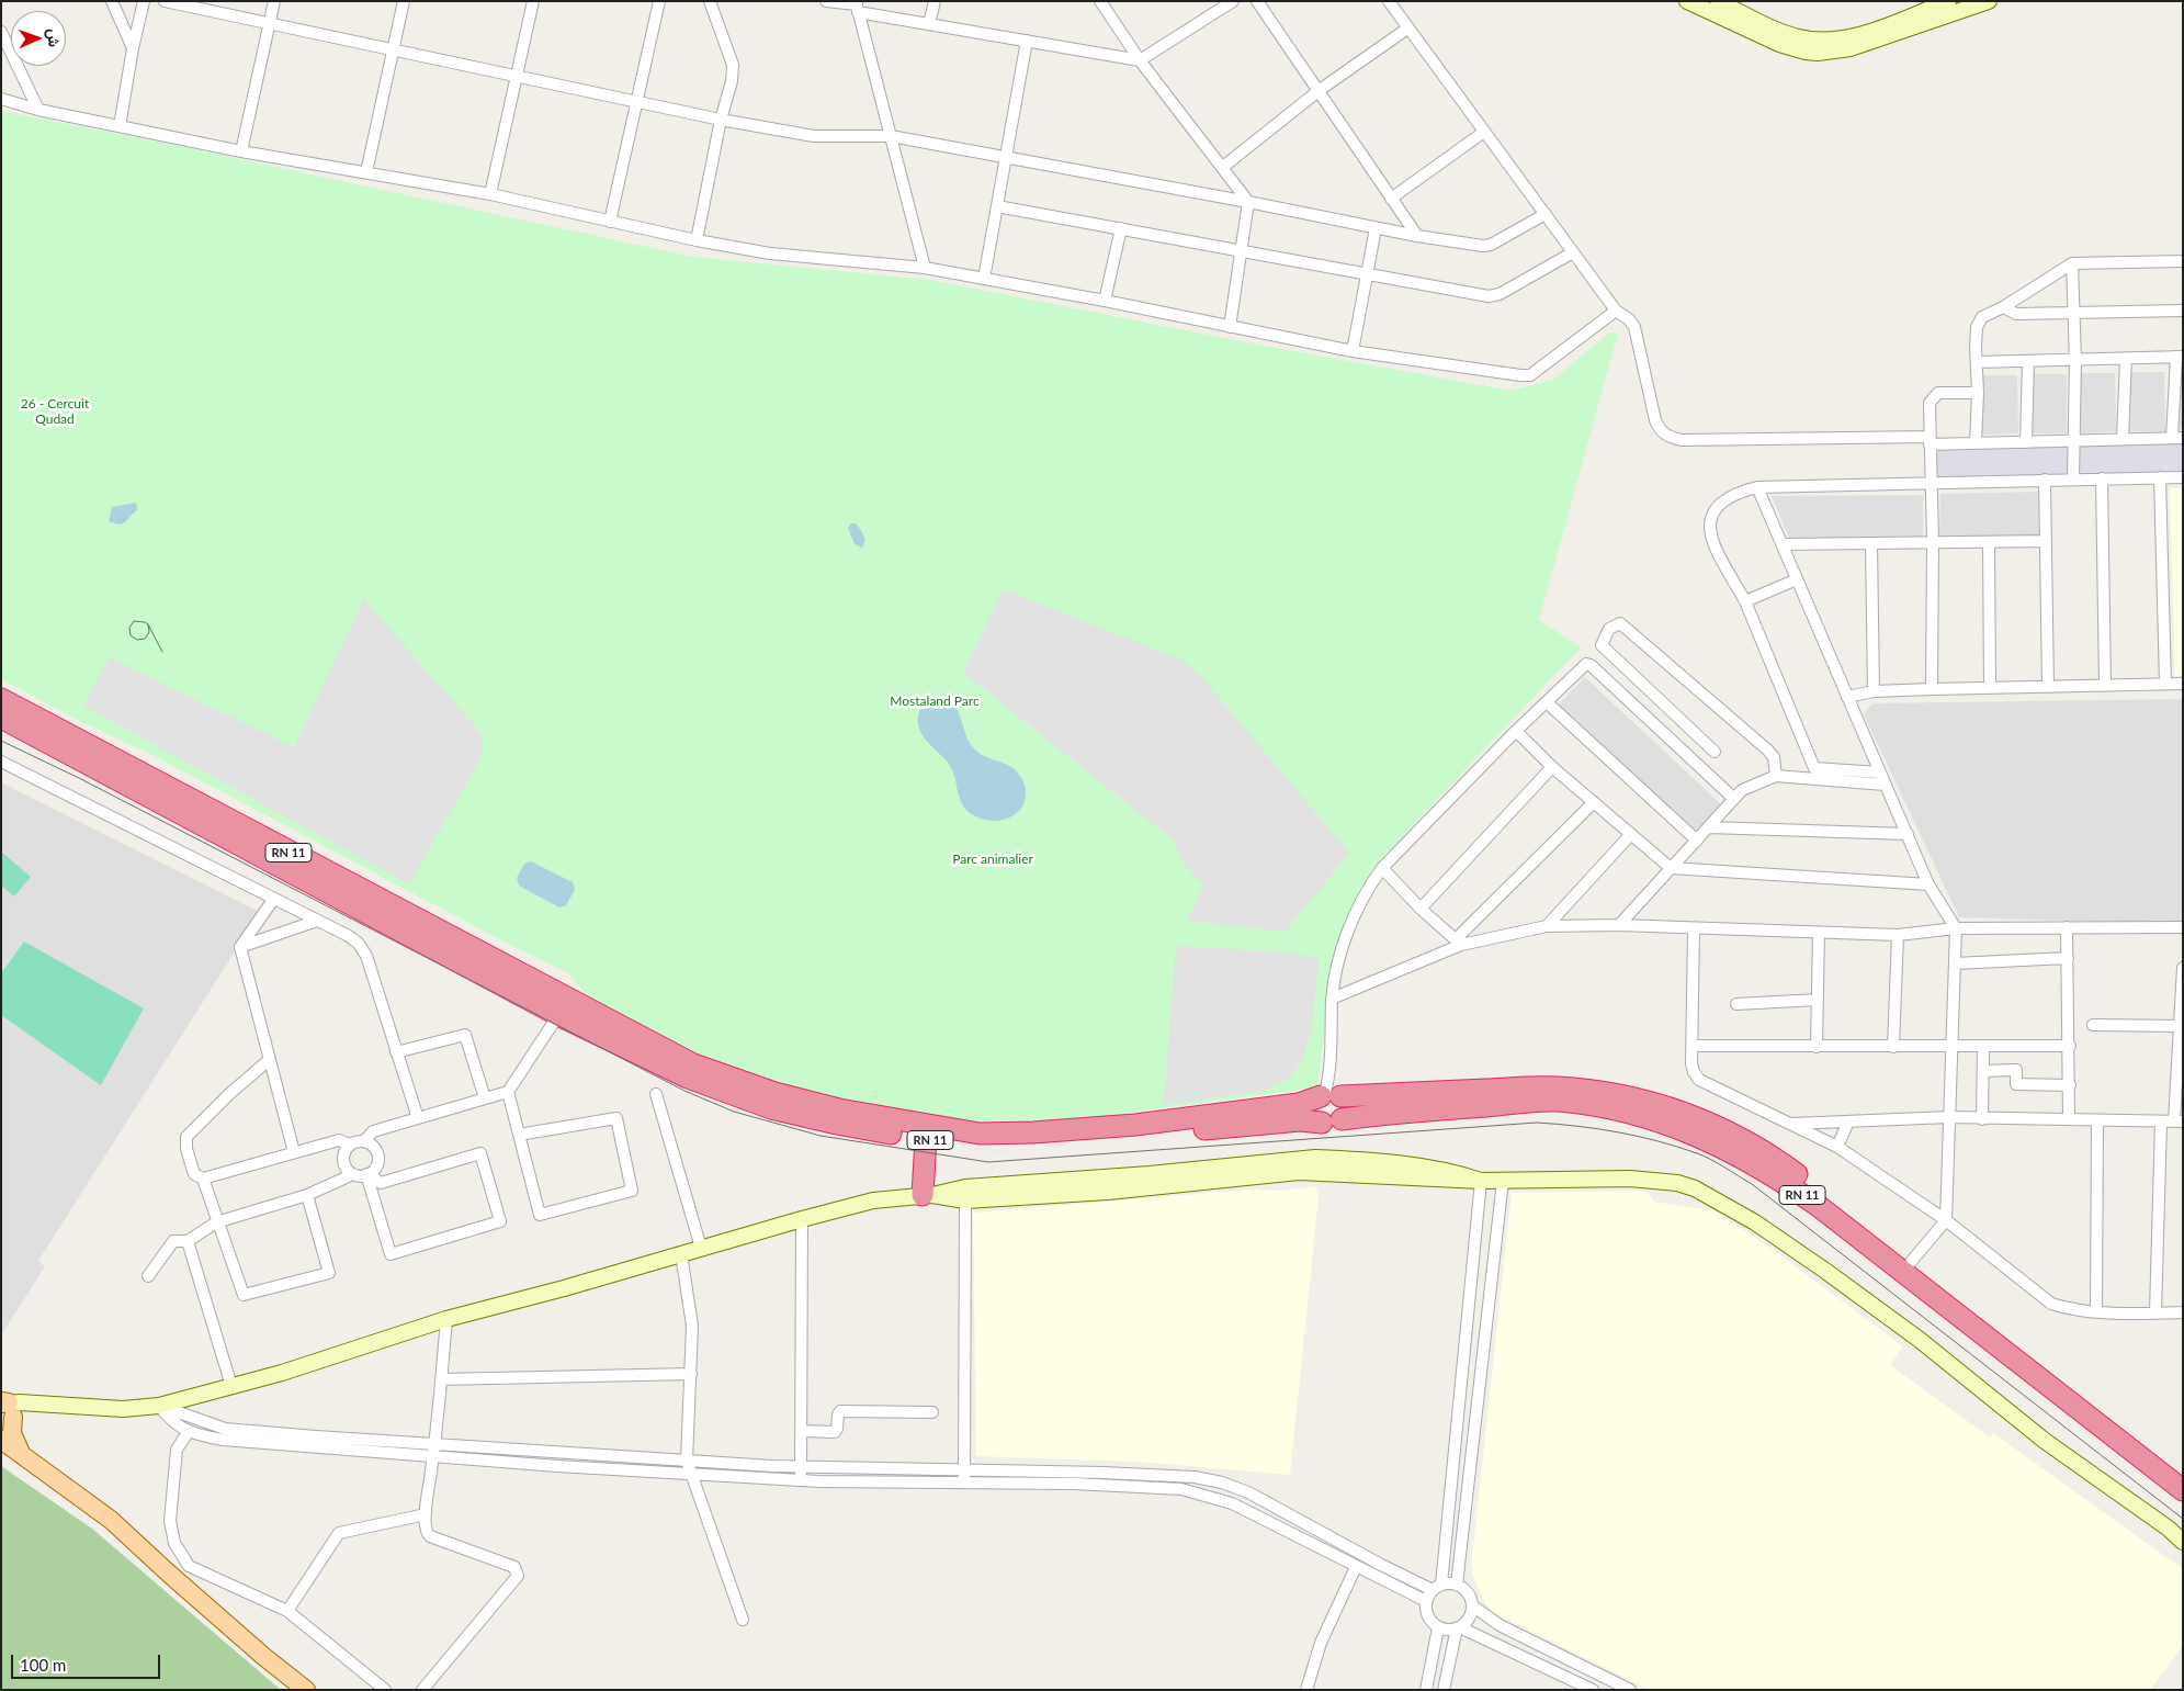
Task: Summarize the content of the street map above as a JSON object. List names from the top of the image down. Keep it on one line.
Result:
{"streets":{"highway":["RN 11"]},"parks":["26 - Cercuit Qudad","Mostaland Parc","Parc animalier"],"scale_bar":"100 m","north":"right"}
